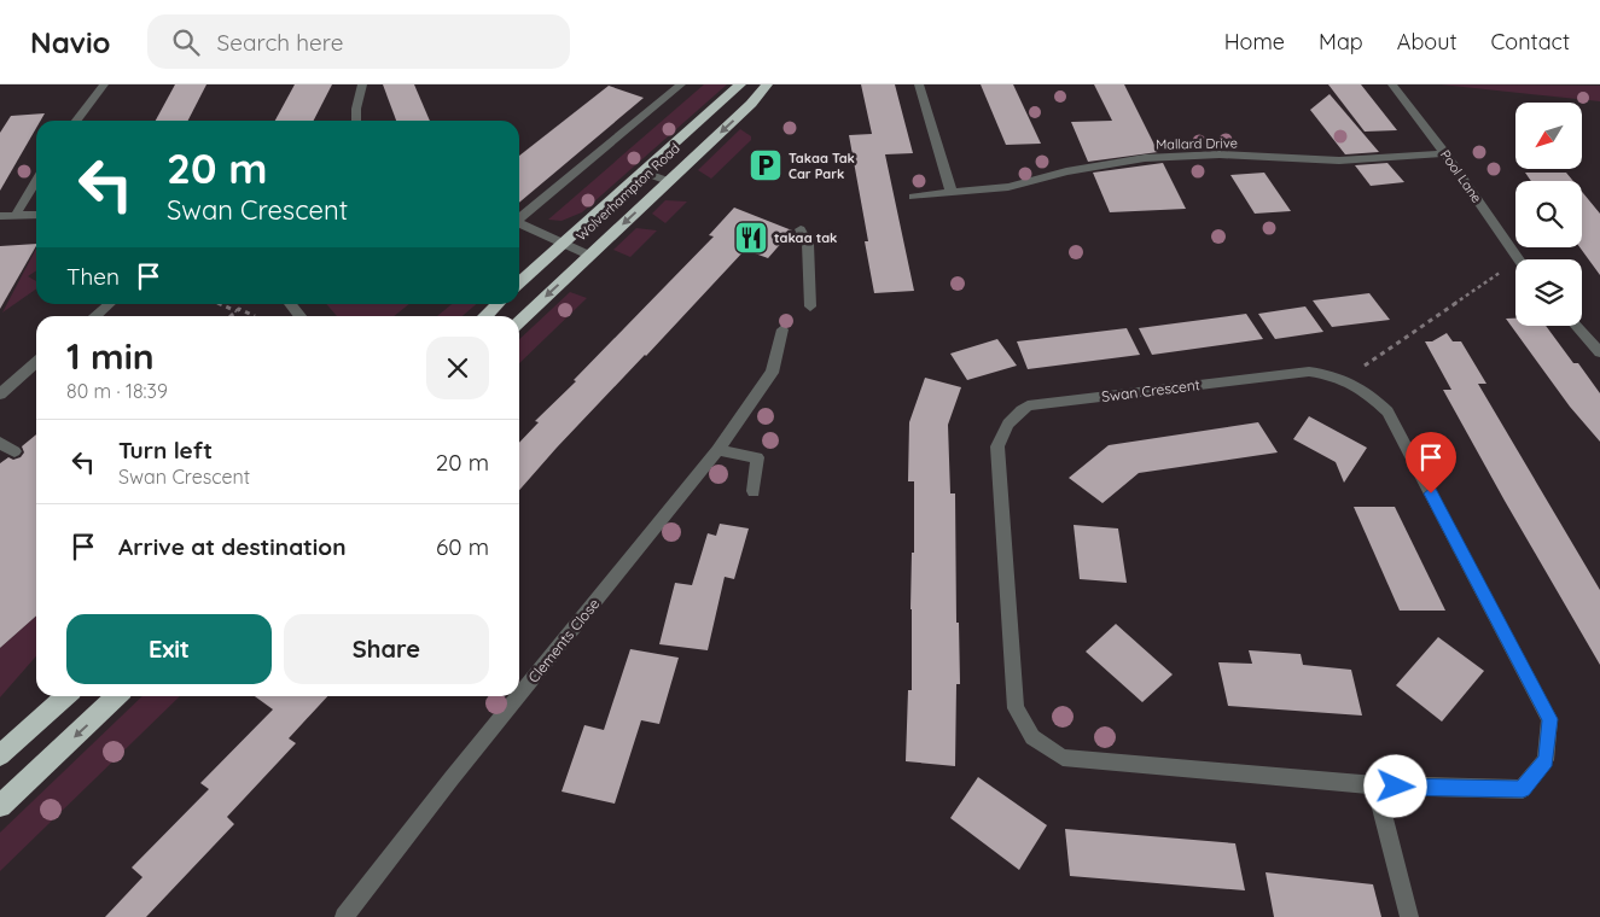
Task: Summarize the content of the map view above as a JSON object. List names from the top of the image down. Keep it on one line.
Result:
{"streets":{"highway":["Wolverhampton Road"],"street":["Mallard Drive","Pool Lane","Swan Crescent","Clements Close"]},"crossings":[["Mallard Drive","Pool Lane"]],"places":{"parking":["Takaa Tak Car Park"],"restaurant":["takaa tak"]},"north":"bottom left","page":{"header":"Navio","search":"Search here","nav":["Home","Map","About","Contact"],"turn":["20 m","Swan Crescent"],"then":"Then","heading":["1 min","80 m · 18:39"],"list":[{"name":"Turn left","note":"Swan Crescent","value":"20 m"},{"name":"Arrive at destination","value":"60 m"}],"buttons":["Exit","Share"]}}
